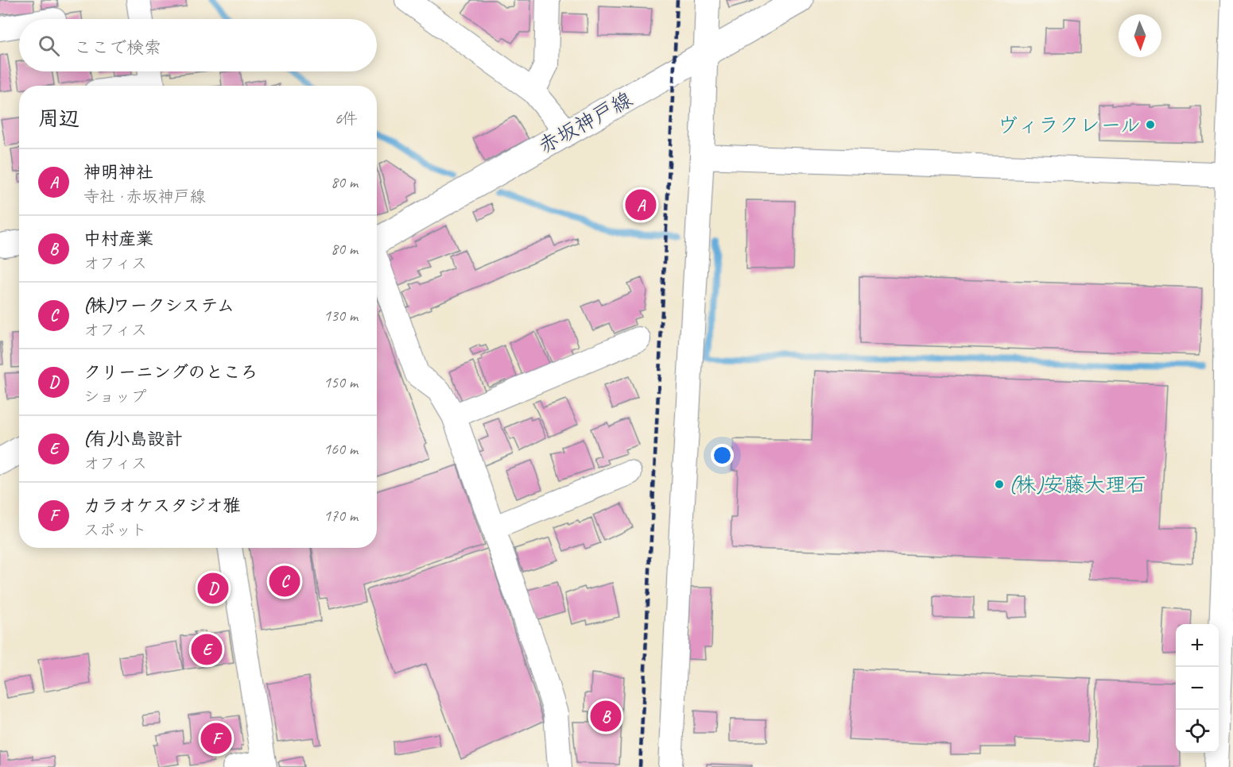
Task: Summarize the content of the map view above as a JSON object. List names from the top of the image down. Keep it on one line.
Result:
{"streets":{"main road":["赤坂神戸線"]},"places":["ヴィラクレール","(株)安藤大理石"],"north":"bottom","page":{"search":"ここで検索","heading":["周辺","6件"],"list":[{"mark":"A","name":"神明神社","note":"寺社 · 赤坂神戸線","value":"80 m"},{"mark":"B","name":"中村産業","note":"オフィス","value":"80 m"},{"mark":"C","name":"(株)ワークシステム","note":"オフィス","value":"130 m"},{"mark":"D","name":"クリーニングのところ","note":"ショップ","value":"150 m"},{"mark":"E","name":"(有)小島設計","note":"オフィス","value":"160 m"},{"mark":"F","name":"カラオケスタジオ雅","note":"スポット","value":"170 m"}],"pins":["A","C","D","E","B","F"],"map_buttons":["+","−"]}}
